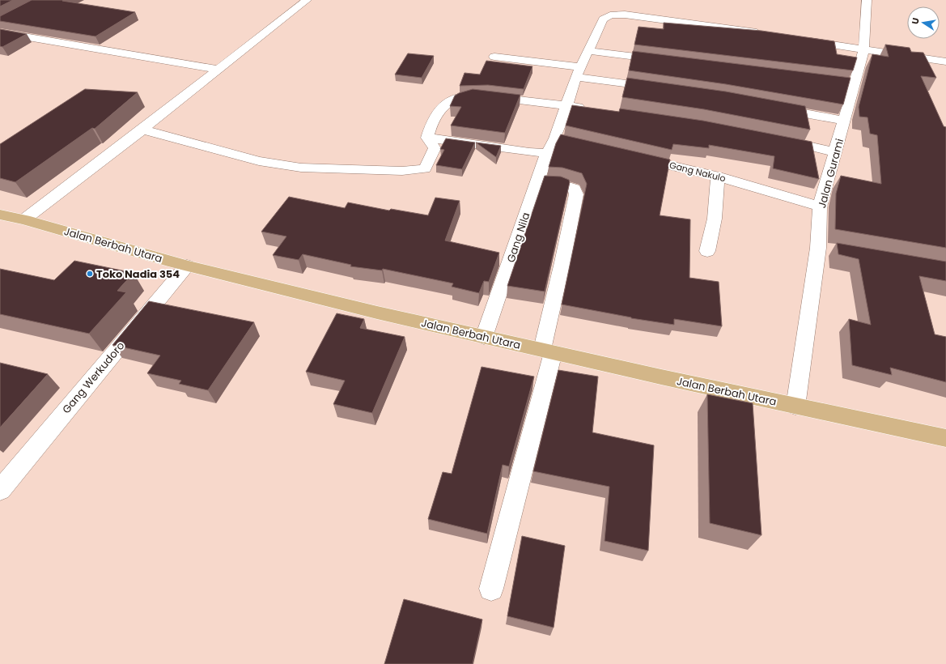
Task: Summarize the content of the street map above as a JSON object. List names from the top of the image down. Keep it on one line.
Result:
{"streets":{"main road":["Jalan Berbah Utara"],"street":["Gang Nakulo","Jalan Gurami","Gang Nila","Gang Werkudoro"]},"crossings":[["Gang Nakulo","Jalan Gurami"],["Jalan Gurami","Jalan Berbah Utara"],["Gang Nila","Jalan Berbah Utara"],["Jalan Berbah Utara","Gang Werkudoro"]],"places":["Toko Nadia 354"],"north":"left"}
